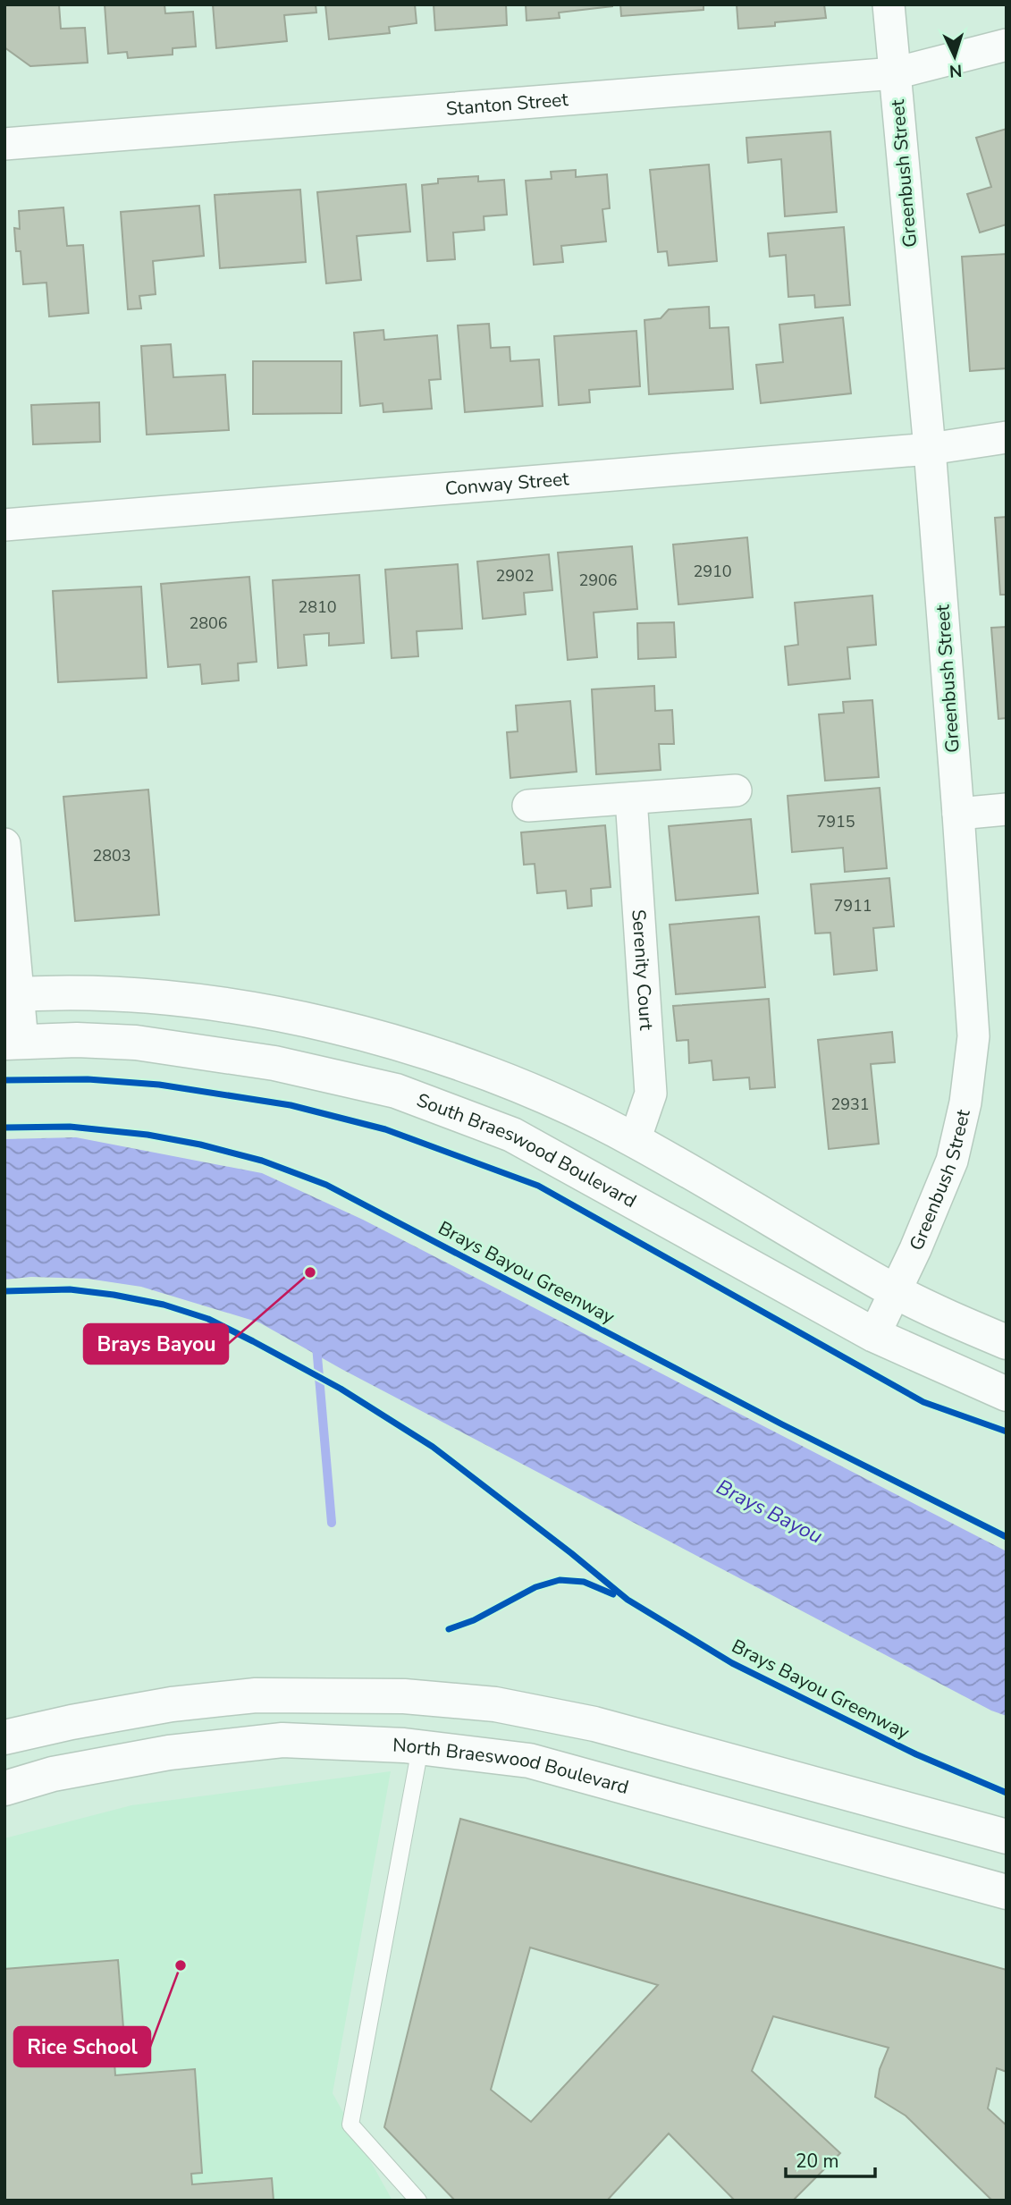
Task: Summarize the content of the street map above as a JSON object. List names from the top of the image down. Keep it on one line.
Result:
{"streets":{"main road":["South Braeswood Boulevard","North Braeswood Boulevard"],"street":["Stanton Street","Greenbush Street","Conway Street","Serenity Court"],"cycle path":["Brays Bayou Greenway"]},"crossings":[["Stanton Street","Greenbush Street"],["Greenbush Street","Conway Street"],["Greenbush Street","South Braeswood Boulevard"]],"water":["Brays Bayou"],"places":["Brays Bayou","Rice School"],"house_numbers":["2910","2902","2906","2810","2806","7915","2803","7911","2931"],"scale_bar":"20 m","north":"bottom"}
